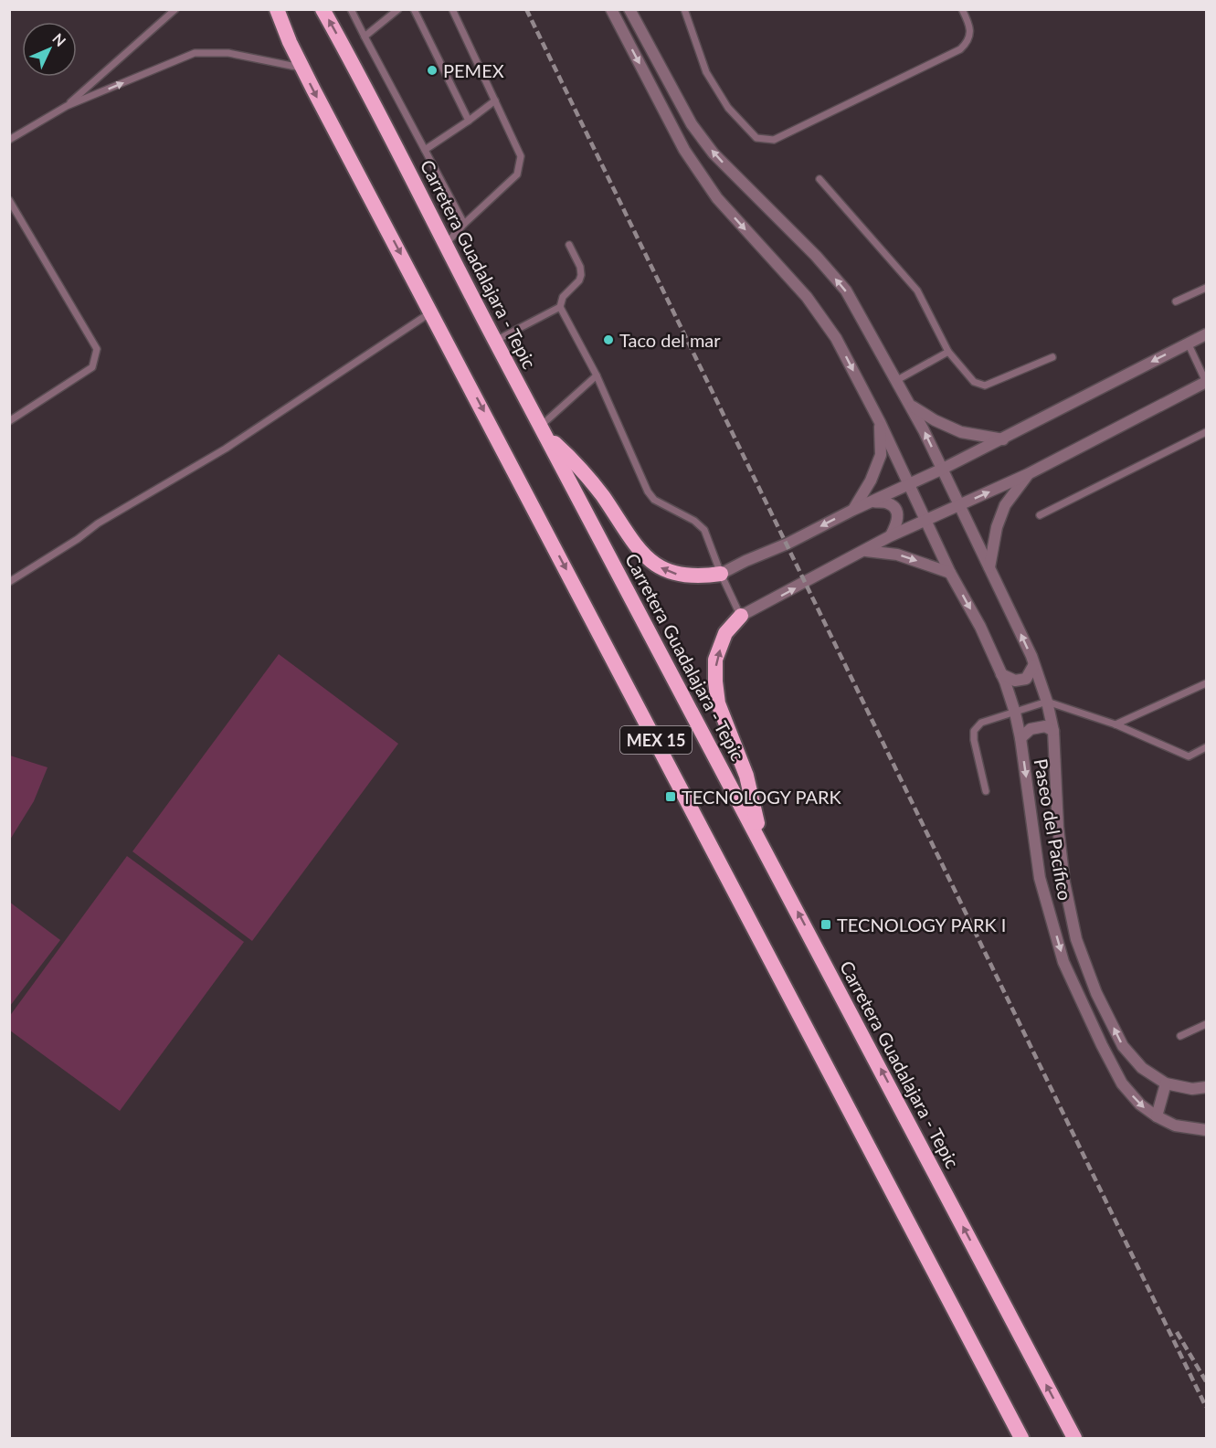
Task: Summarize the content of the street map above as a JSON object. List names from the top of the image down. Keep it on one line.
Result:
{"streets":{"highway":["Carretera Guadalajara - Tepic","MEX 15"],"street":["Paseo del Pacífico"]},"places":{"other":["PEMEX","Taco del mar"],"transit":["TECNOLOGY PARK","TECNOLOGY PARK I"]},"north":"top right"}
